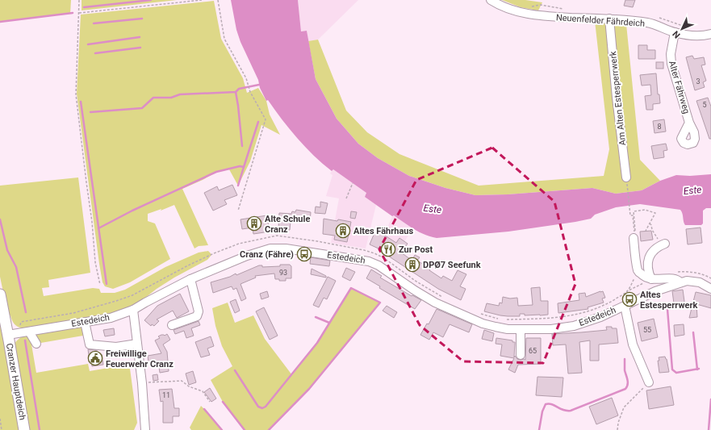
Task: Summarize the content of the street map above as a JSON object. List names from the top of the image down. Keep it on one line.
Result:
{"streets":{"main road":["Cranzer Hauptdeich"],"street":["Neuenfelder Fährdeich","Alter Fährweg","Am Alten Estesperrwerk","Estedeich"]},"crossings":[["Neuenfelder Fährdeich","Alter Fährweg"],["Neuenfelder Fährdeich","Am Alten Estesperrwerk"],["Estedeich","Cranzer Hauptdeich"]],"water":["Este"],"places":{"building":["Alte Schule Cranz","Altes Fährhaus","DPØ7 Seefunk"],"restaurant":["Zur Post"],"bus stop":["Cranz (Fähre)","Altes Estesperrwerk"],"public building":["Freiwillige Feuerwehr Cranz"]},"house_numbers":["3","5","8","93","55","65","11"],"north":"bottom left"}
